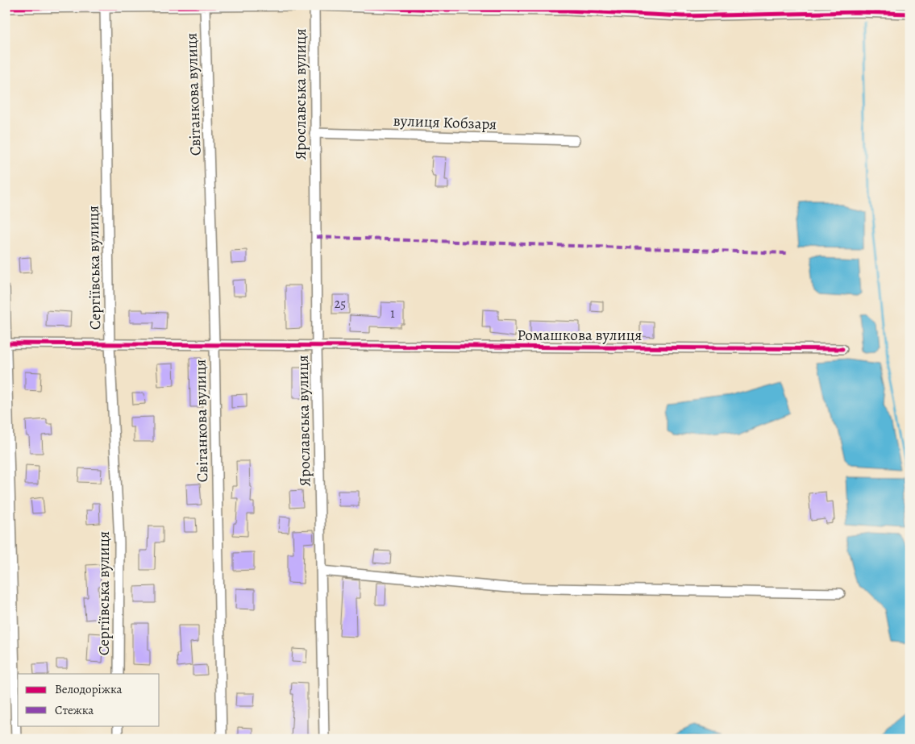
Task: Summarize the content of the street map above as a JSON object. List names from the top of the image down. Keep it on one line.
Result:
{"streets":{"street":["Світанкова вулиця","Ярославська вулиця","вулиця Кобзаря","Сергіївська вулиця","Ромашкова вулиця"]},"crossings":[["Світанкова вулиця","Ромашкова вулиця"],["Ярославська вулиця","вулиця Кобзаря"],["Ярославська вулиця","Ромашкова вулиця"],["Сергіївська вулиця","Ромашкова вулиця"]],"house_numbers":["25","1"],"legend":["Велодоріжка","Стежка"]}
